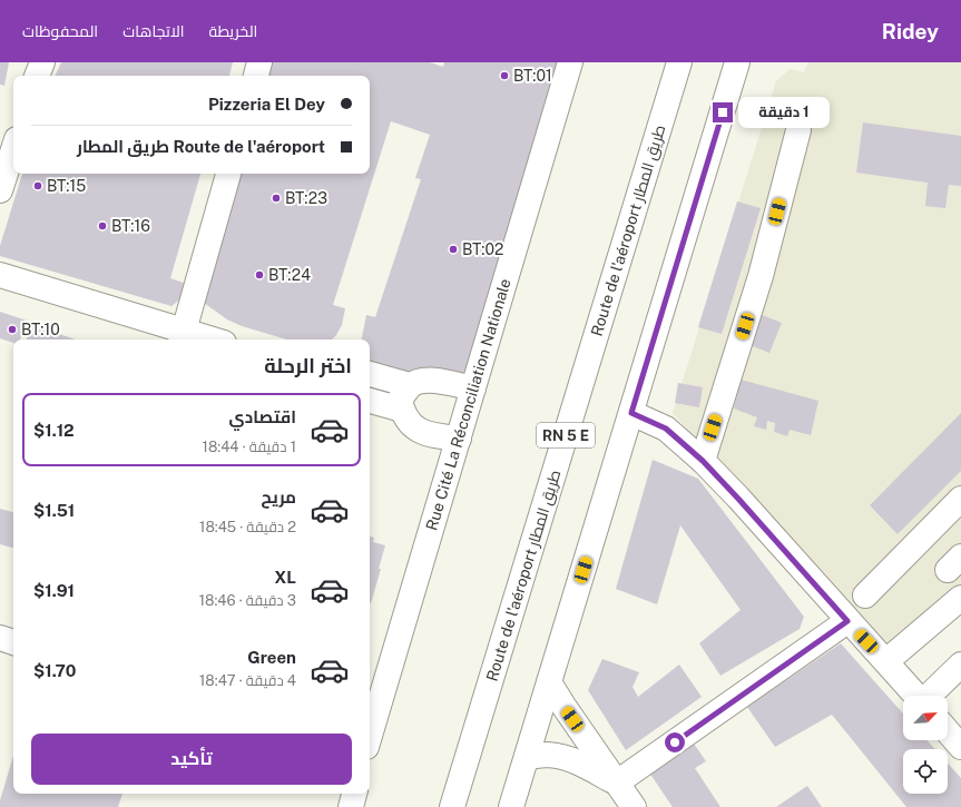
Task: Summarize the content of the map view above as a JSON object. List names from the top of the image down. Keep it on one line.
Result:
{"streets":{"main road":["Route de l'aéroport طريق المطار","Rue Cité La Réconciliation Nationale","RN 5 E"]},"places":["BT:01","BT:15","BT:23","BT:16","BT:02","BT:24","BT:10"],"north":"top right","page":{"header":"Ridey","nav":["الخريطة","الاتجاهات","المحفوظات"],"banner":["Pizzeria El Dey","Route de l'aéroport طريق المطار"],"bubble":"1 دقيقة","heading":"اختر الرحلة","list":[{"name":"اقتصادي","note":"1 دقيقة · 18:44","value":"$1.12"},{"name":"مريح","note":"2 دقيقة · 18:45","value":"$1.51"},{"name":"XL","note":"3 دقيقة · 18:46","value":"$1.91"},{"name":"Green","note":"4 دقيقة · 18:47","value":"$1.70"}],"buttons":"تأكيد"}}
